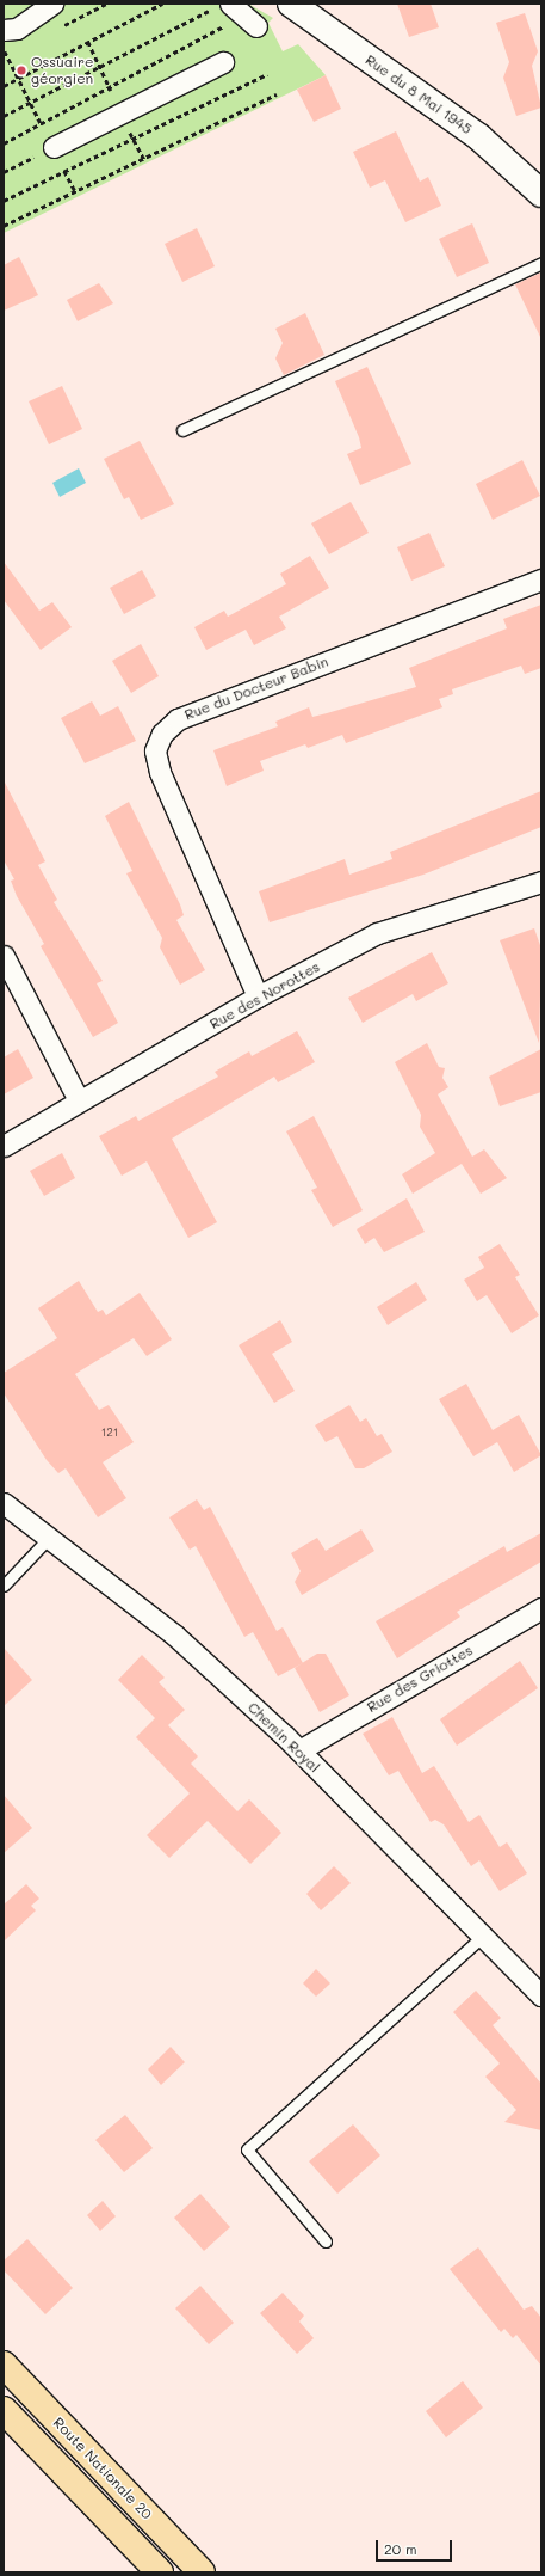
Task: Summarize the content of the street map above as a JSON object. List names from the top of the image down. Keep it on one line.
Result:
{"streets":{"main road":["Route Nationale 20"],"street":["Rue du 8 Mai 1945","Rue du Docteur Babin","Rue des Norottes","Rue des Griottes","Chemin Royal"]},"crossings":[["Rue du Docteur Babin","Rue des Norottes"],["Rue des Griottes","Chemin Royal"]],"places":["Ossuaire géorgien"],"house_numbers":["121"],"scale_bar":"20 m"}
